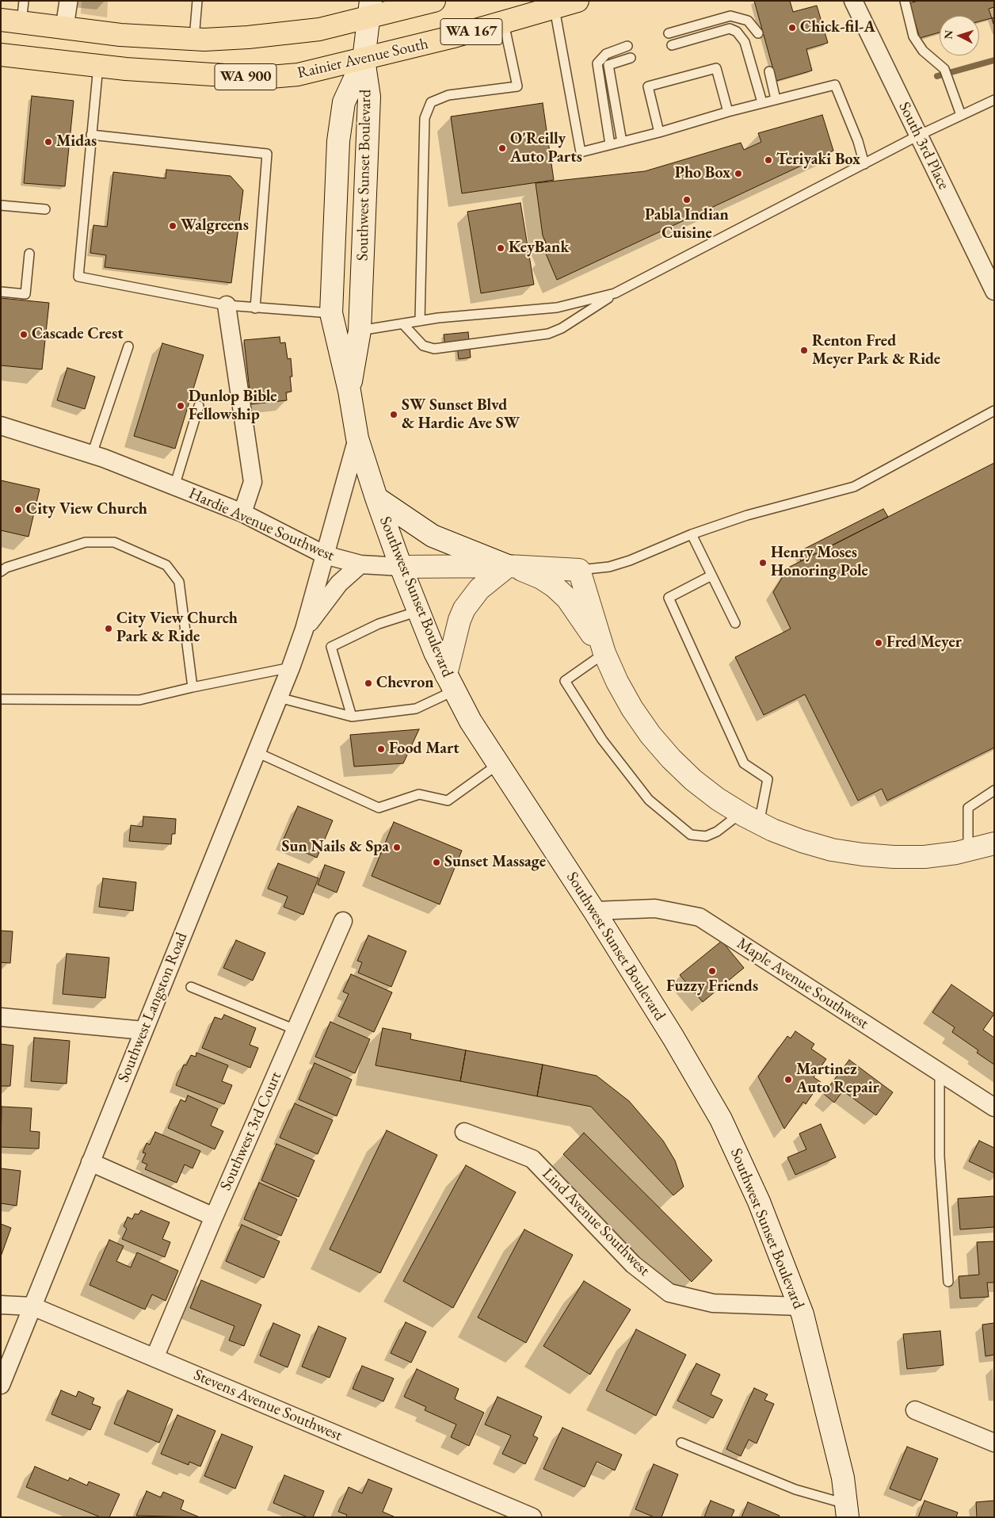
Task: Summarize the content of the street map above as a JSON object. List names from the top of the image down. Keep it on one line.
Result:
{"streets":{"main road":["WA 167","Rainier Avenue South","WA 900","Southwest Sunset Boulevard","Hardie Avenue Southwest"],"street":["South 3rd Place","Maple Avenue Southwest","Southwest Langston Road","Southwest 3rd Court","Lind Avenue Southwest","Stevens Avenue Southwest"]},"crossings":[["Rainier Avenue South","Southwest Sunset Boulevard"],["Southwest Sunset Boulevard","Hardie Avenue Southwest"],["Southwest Sunset Boulevard","Maple Avenue Southwest"],["Southwest Sunset Boulevard","Southwest Langston Road"],["Southwest Sunset Boulevard","Lind Avenue Southwest"],["Hardie Avenue Southwest","Southwest Langston Road"],["Southwest Langston Road","Stevens Avenue Southwest"],["Southwest 3rd Court","Stevens Avenue Southwest"]],"places":["Chick-fil-A","Midas","O'Reilly Auto Parts","Teriyaki Box","Pho Box","Pabla Indian Cuisine","Walgreens","KeyBank","Cascade Crest","Renton Fred Meyer Park & Ride","Dunlop Bible Fellowship","SW Sunset Blvd & Hardie Ave SW","City View Church","Henry Moses Honoring Pole","City View Church Park & Ride","Fred Meyer","Chevron","Food Mart","Sun Nails & Spa","Sunset Massage","Fuzzy Friends","Martinez Auto Repair"],"north":"left"}
